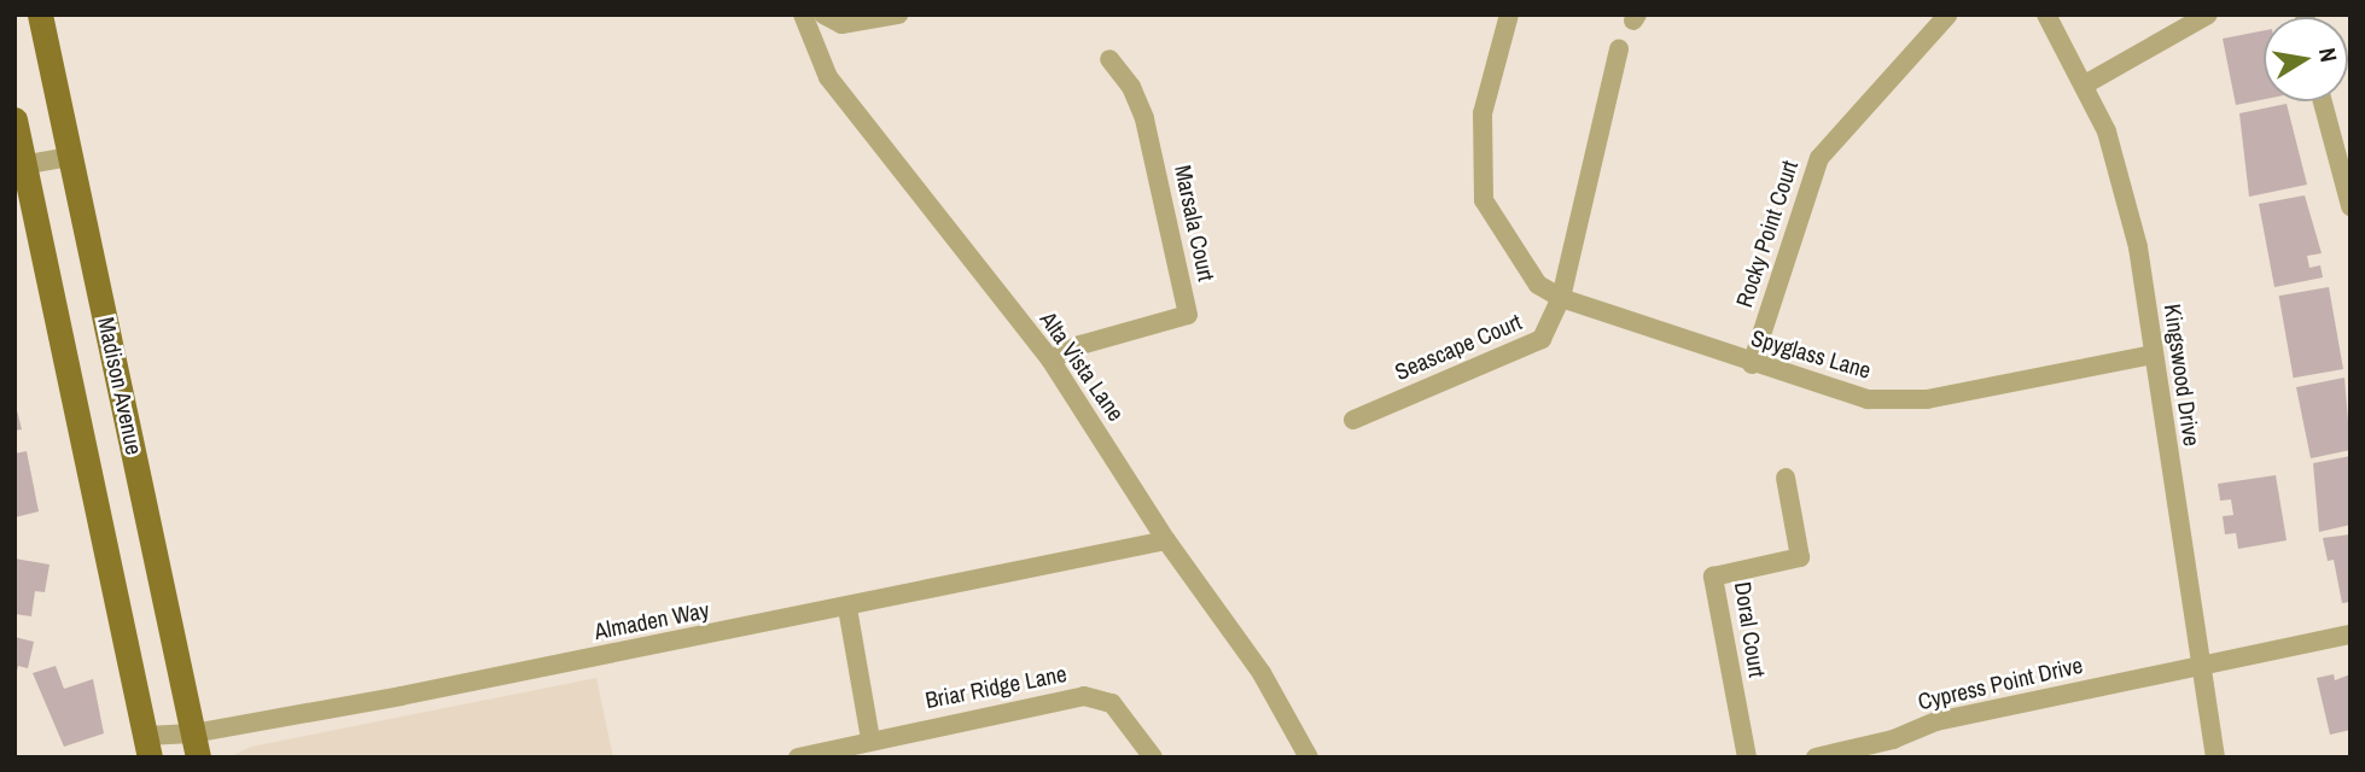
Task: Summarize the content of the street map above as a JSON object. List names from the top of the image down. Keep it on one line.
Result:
{"streets":{"main road":["Madison Avenue"],"street":["Marsala Court","Rocky Point Court","Seascape Court","Spyglass Lane","Alta Vista Lane","Kingswood Drive","Almaden Way","Doral Court","Cypress Point Drive","Briar Ridge Lane"]},"crossings":[["Marsala Court","Alta Vista Lane"],["Rocky Point Court","Spyglass Lane"],["Seascape Court","Spyglass Lane"],["Spyglass Lane","Kingswood Drive"],["Alta Vista Lane","Almaden Way"],["Kingswood Drive","Cypress Point Drive"],["Madison Avenue","Almaden Way"]],"north":"right"}
